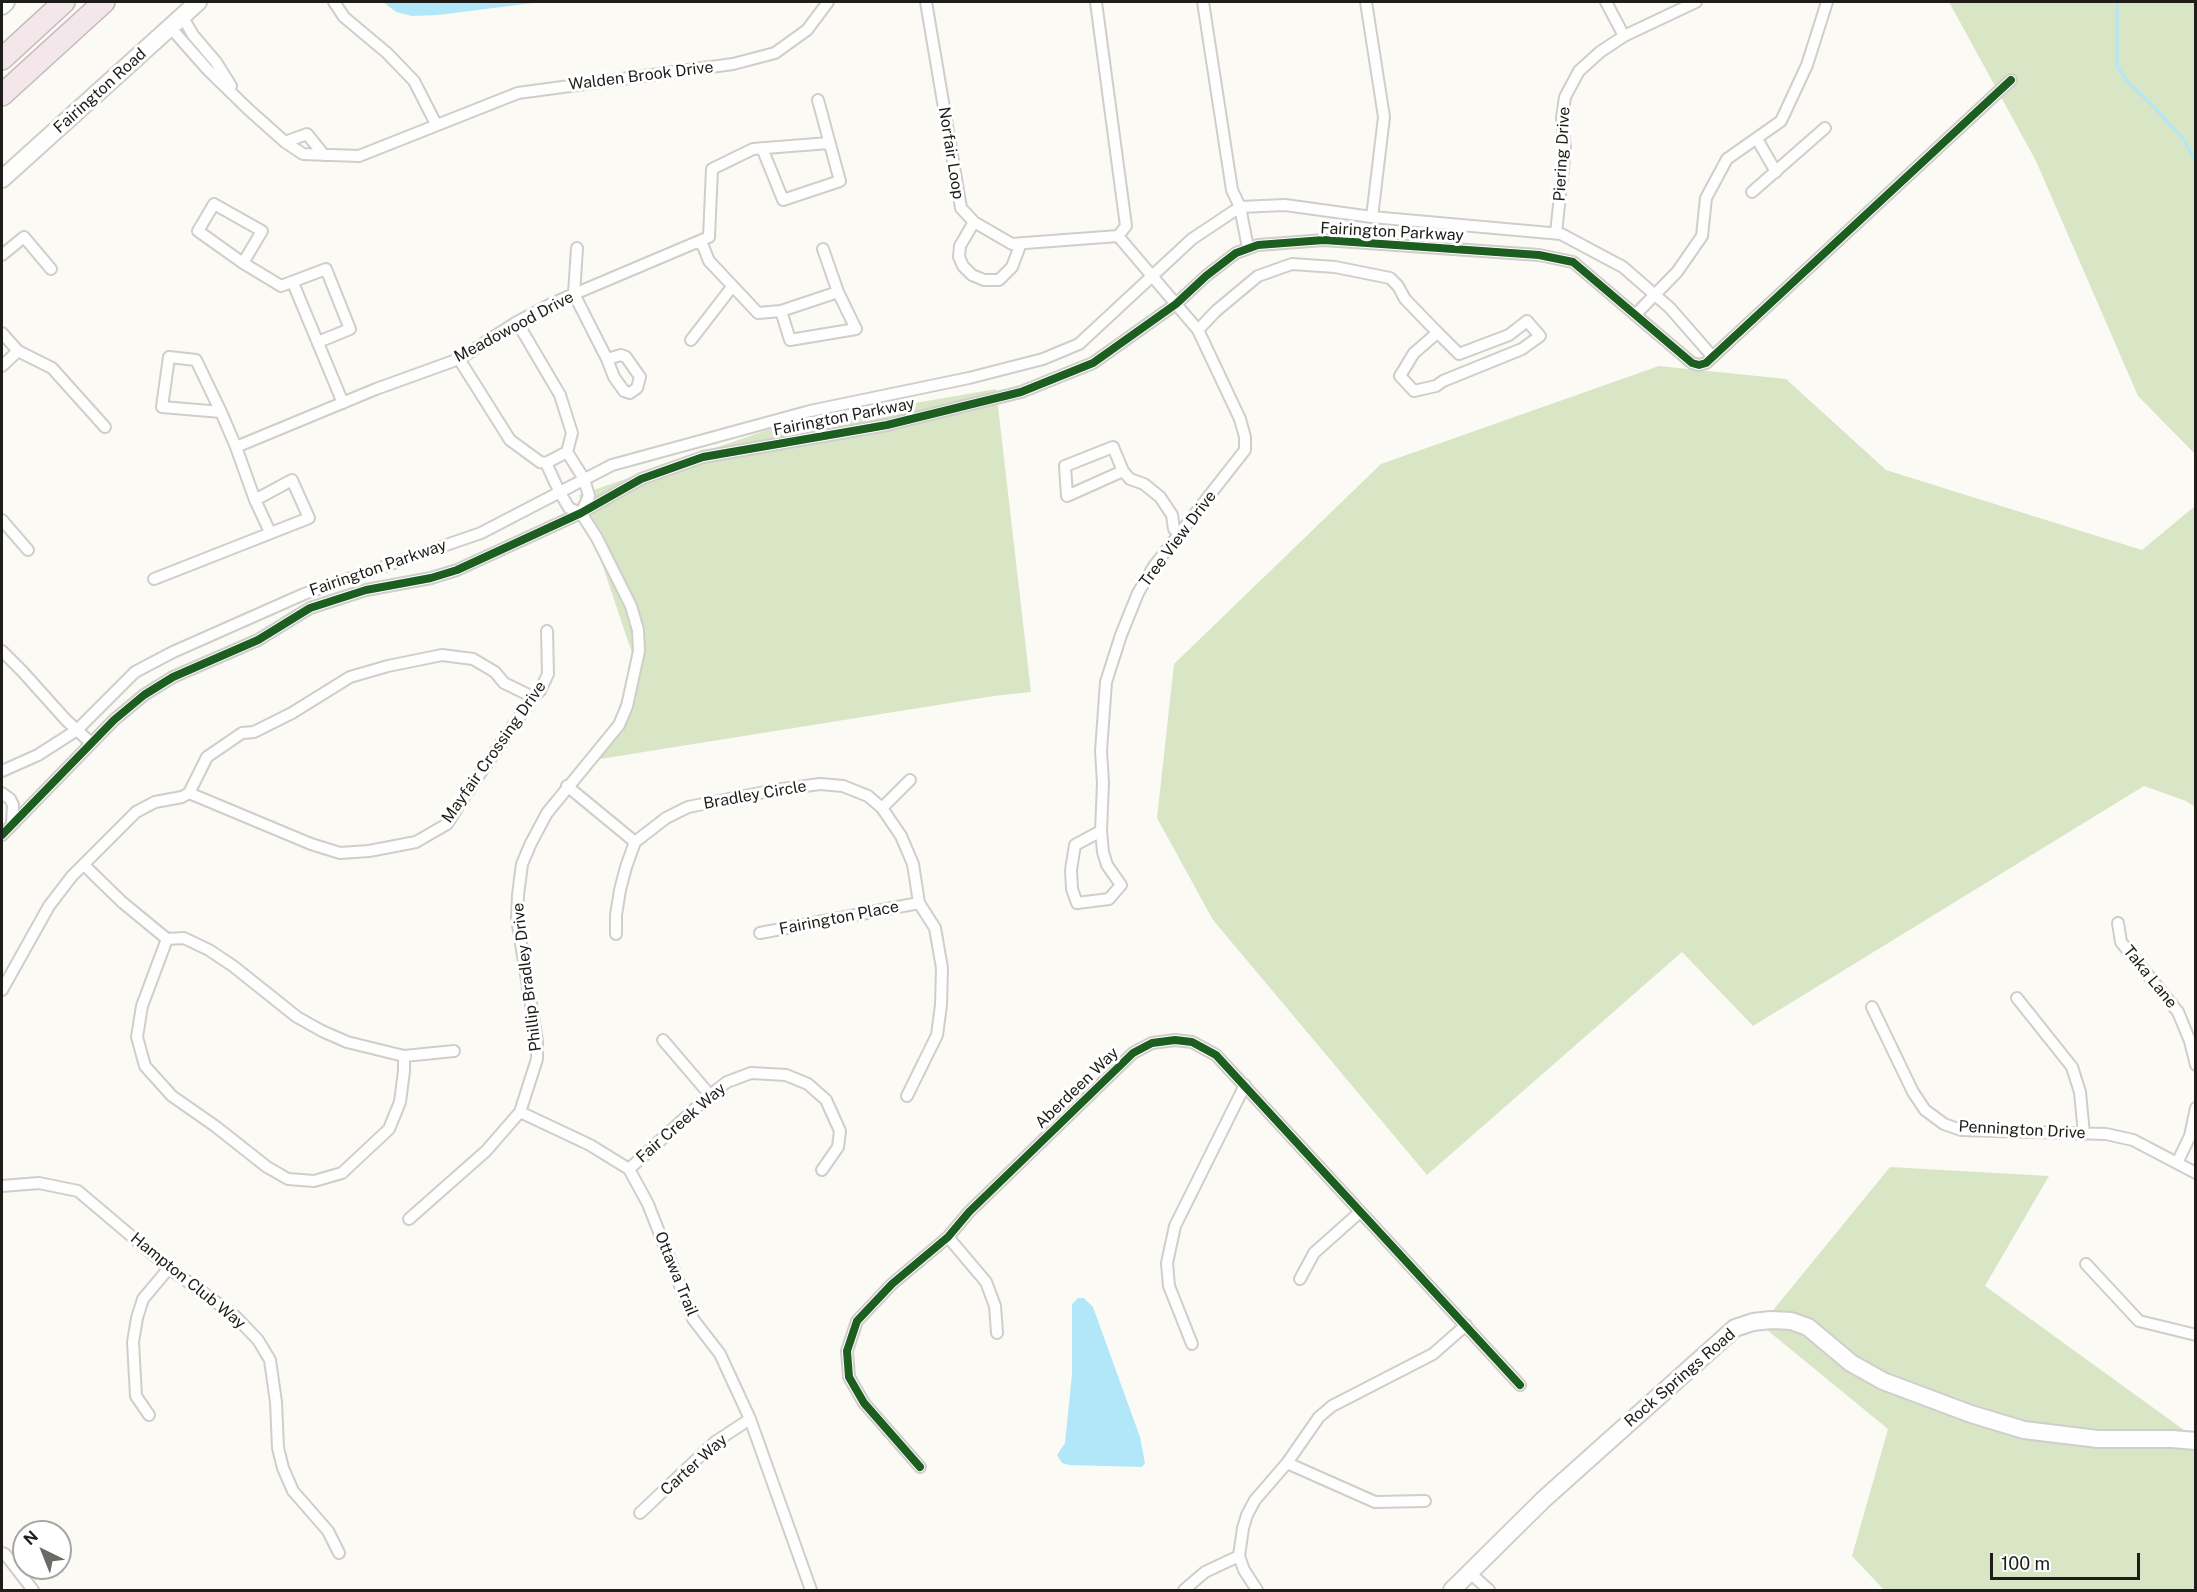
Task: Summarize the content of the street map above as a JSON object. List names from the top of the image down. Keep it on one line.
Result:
{"streets":{"street":["Walden Brook Drive","Fairington Road","Norfair Loop","Piering Drive","Fairington Parkway","Meadowood Drive","Tree View Drive","Mayfair Crossing Drive","Bradley Circle","Fairington Place","Phillip Bradley Drive","Taka Lane","Aberdeen Way","Fair Creek Way","Pennington Drive","Ottawa Trail","Hampton Club Way","Rock Springs Road","Carter Way"]},"crossings":[["Walden Brook Drive","Fairington Road"],["Piering Drive","Fairington Parkway"],["Fairington Parkway","Tree View Drive"],["Fairington Parkway","Phillip Bradley Drive"],["Bradley Circle","Fairington Place"],["Phillip Bradley Drive","Ottawa Trail"],["Fair Creek Way","Ottawa Trail"],["Ottawa Trail","Carter Way"]],"scale_bar":"100 m","north":"top left"}
